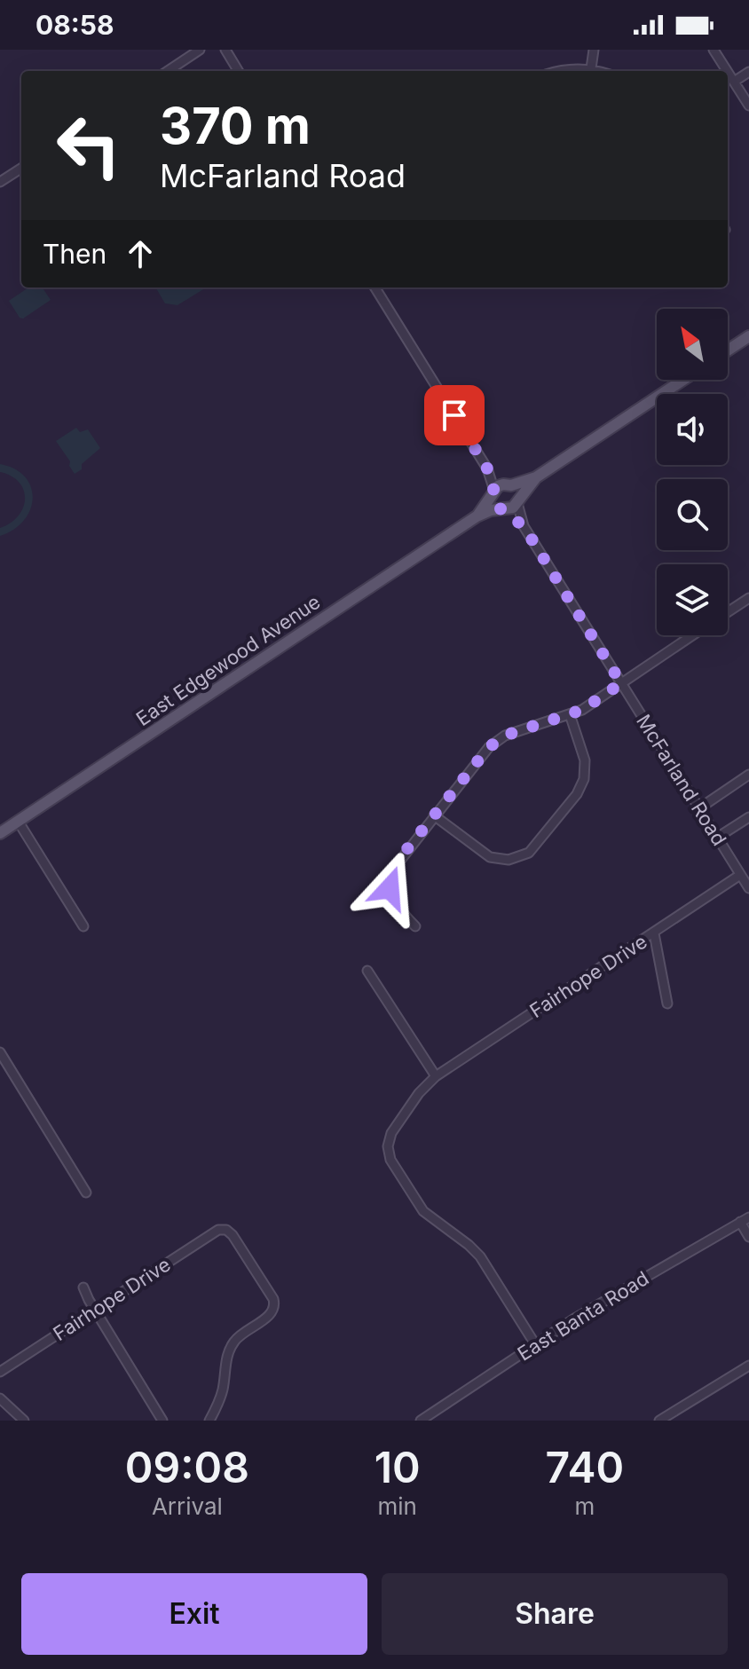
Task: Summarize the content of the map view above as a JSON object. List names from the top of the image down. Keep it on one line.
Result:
{"streets":{"main road":["East Edgewood Avenue"],"street":["McFarland Road","Fairhope Drive","East Banta Road"]},"crossings":[["East Edgewood Avenue","McFarland Road"],["McFarland Road","Fairhope Drive"],["Fairhope Drive","East Banta Road"]],"north":"top left","page":{"status":"08:58","turn":["370 m","McFarland Road"],"then":"Then","eta":["09:08","Arrival","10","min","740","m"],"buttons":["Exit","Share"]}}
